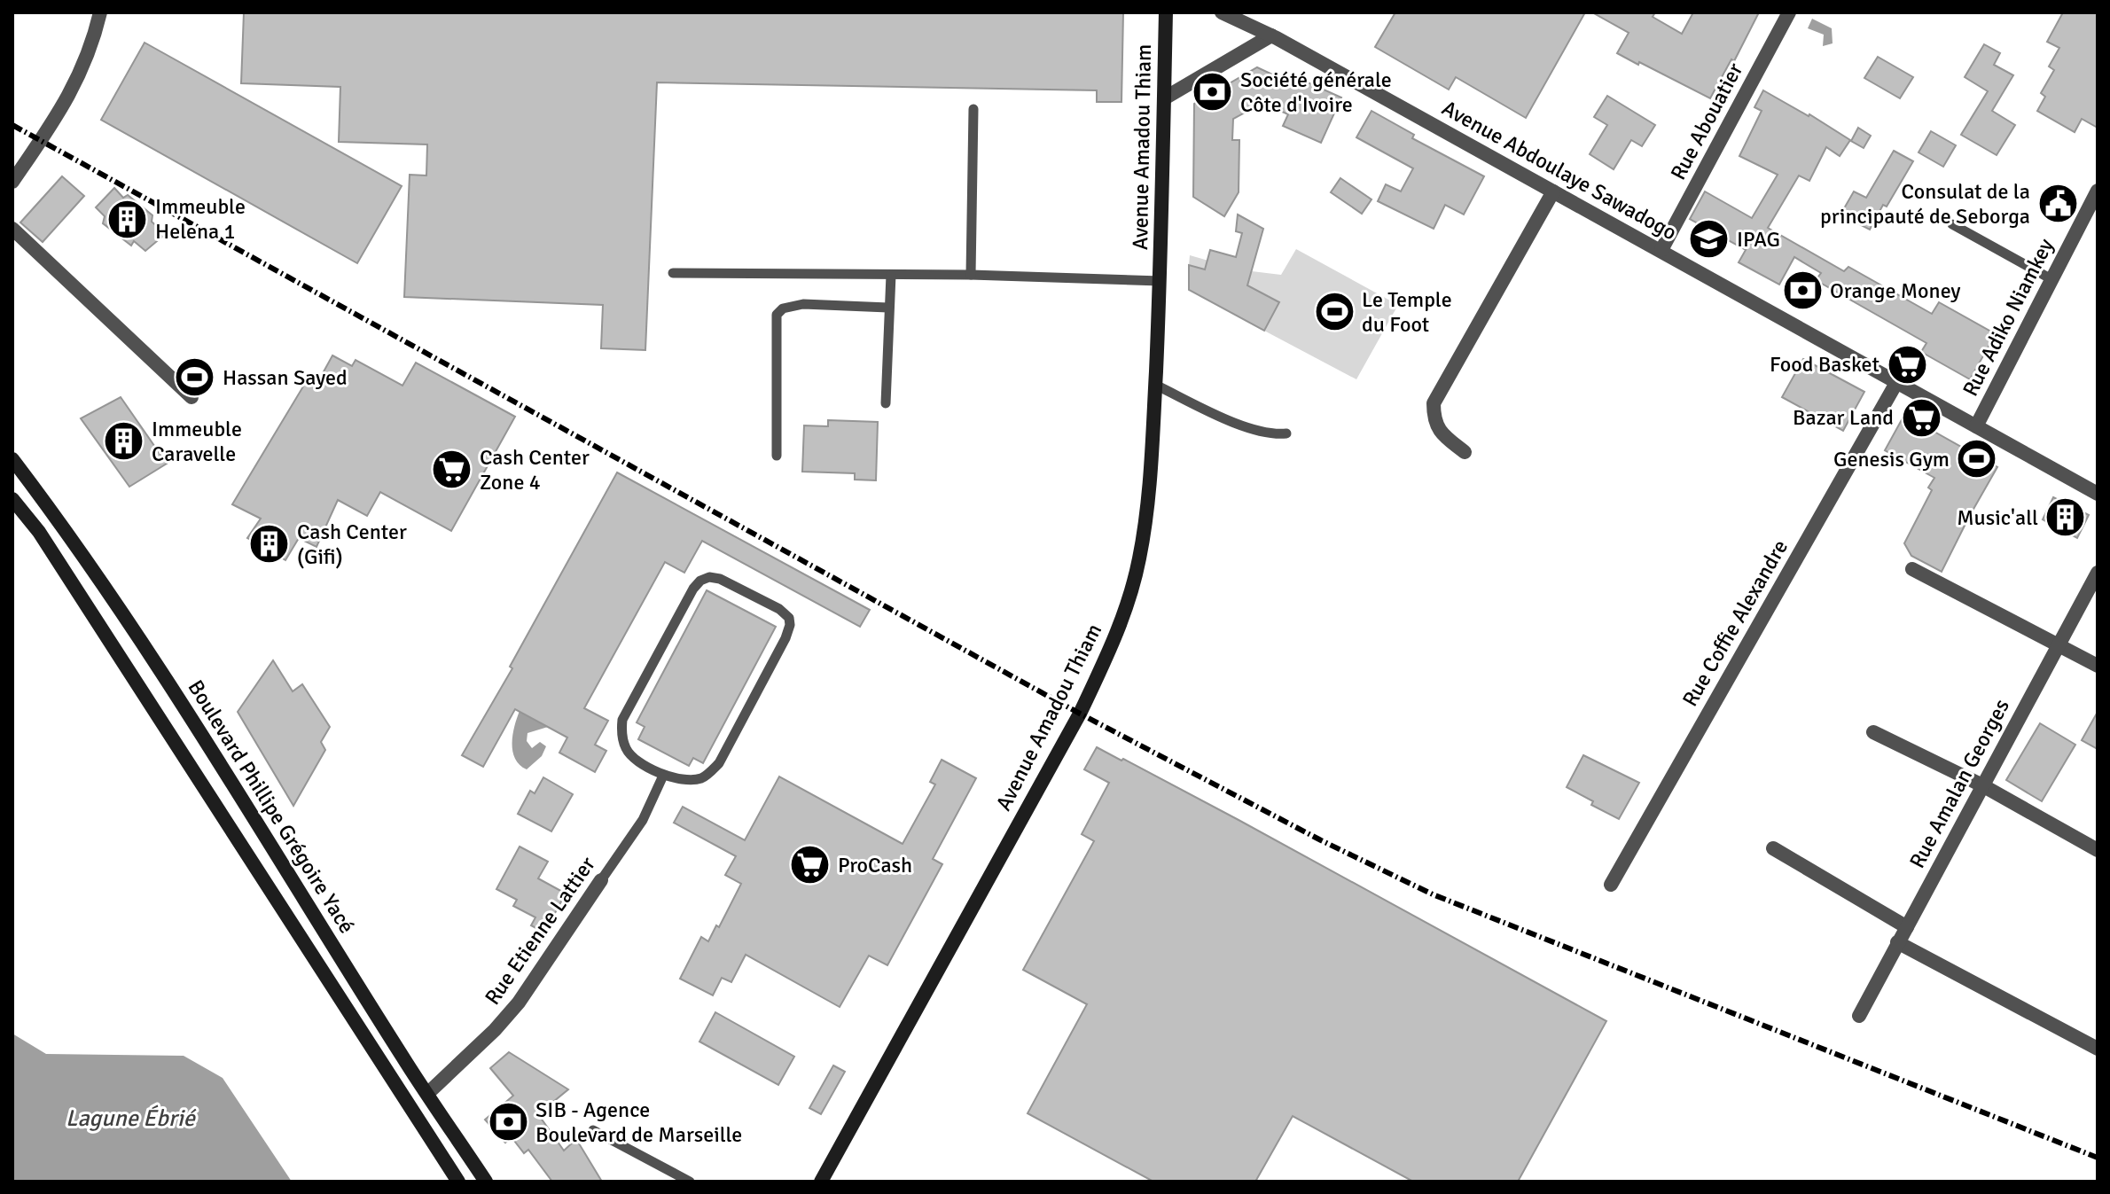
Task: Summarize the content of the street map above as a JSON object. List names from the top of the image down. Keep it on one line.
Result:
{"streets":{"main road":["Avenue Amadou Thiam","Boulevard Phillipe Grégoire Yacé"],"street":["Rue Abouatier","Avenue Abdoulaye Sawadogo","Rue Adiko Niamkey","Rue Coffie Alexandre","Rue Amalan Georges","Rue Etienne Lattier"]},"crossings":[["Rue Abouatier","Avenue Abdoulaye Sawadogo"],["Avenue Abdoulaye Sawadogo","Rue Adiko Niamkey"],["Avenue Abdoulaye Sawadogo","Rue Coffie Alexandre"],["Boulevard Phillipe Grégoire Yacé","Rue Etienne Lattier"]],"water":["Lagune Ébrié"],"places":{"bank":["Société générale Côte d'Ivoire","Orange Money","SIB - Agence Boulevard de Marseille"],"public building":["Consulat de la principauté de Seborga"],"building":["Immeuble Helena 1","Immeuble Caravelle","Music'all","Cash Center (Gifi)"],"school or university":["IPAG"],"sports":["Le Temple du Foot","Hassan Sayed","Genesis Gym"],"supermarket":["Food Basket","Bazar Land","Cash Center Zone 4","ProCash"]}}
